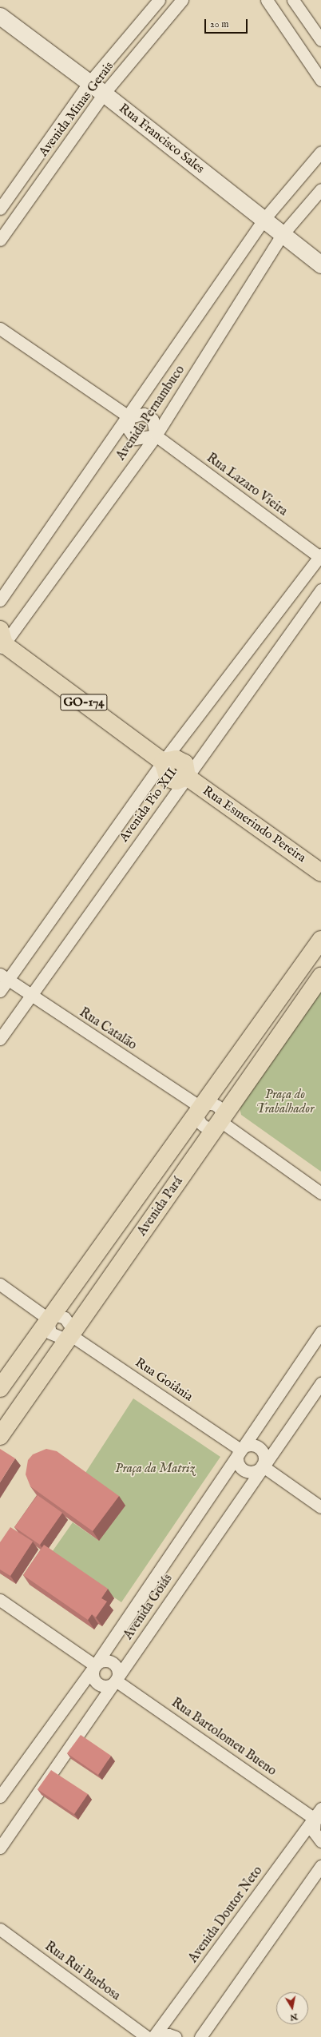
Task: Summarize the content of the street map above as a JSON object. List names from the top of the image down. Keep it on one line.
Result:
{"streets":{"main road":["GO-174","Rua Esmerindo Pereira","Avenida Pará"],"street":["Avenida Minas Gerais","Rua Francisco Sales","Avenida Pernambuco","Rua Lazaro Vieira","Avenida Pio XII","Rua Catalão","Rua Goiânia","Avenida Goiás","Rua Bartolomeu Bueno","Avenida Doutor Neto","Rua Rui Barbosa"]},"crossings":[["Avenida Minas Gerais","Rua Francisco Sales"],["Rua Francisco Sales","Avenida Pernambuco"],["Avenida Pernambuco","Rua Lazaro Vieira"],["Avenida Pernambuco","GO-174"],["Rua Lazaro Vieira","Avenida Pio XII"],["GO-174","Avenida Pio XII"],["Avenida Pio XII","Rua Esmerindo Pereira"],["Avenida Pio XII","Rua Catalão"],["Rua Catalão","Avenida Pará"],["Avenida Pará","Rua Goiânia"],["Rua Goiânia","Avenida Goiás"],["Avenida Goiás","Rua Bartolomeu Bueno"],["Rua Bartolomeu Bueno","Avenida Doutor Neto"]],"parks":["Praça do Trabalhador","Praça da Matriz"],"scale_bar":"20 m","north":"bottom"}
